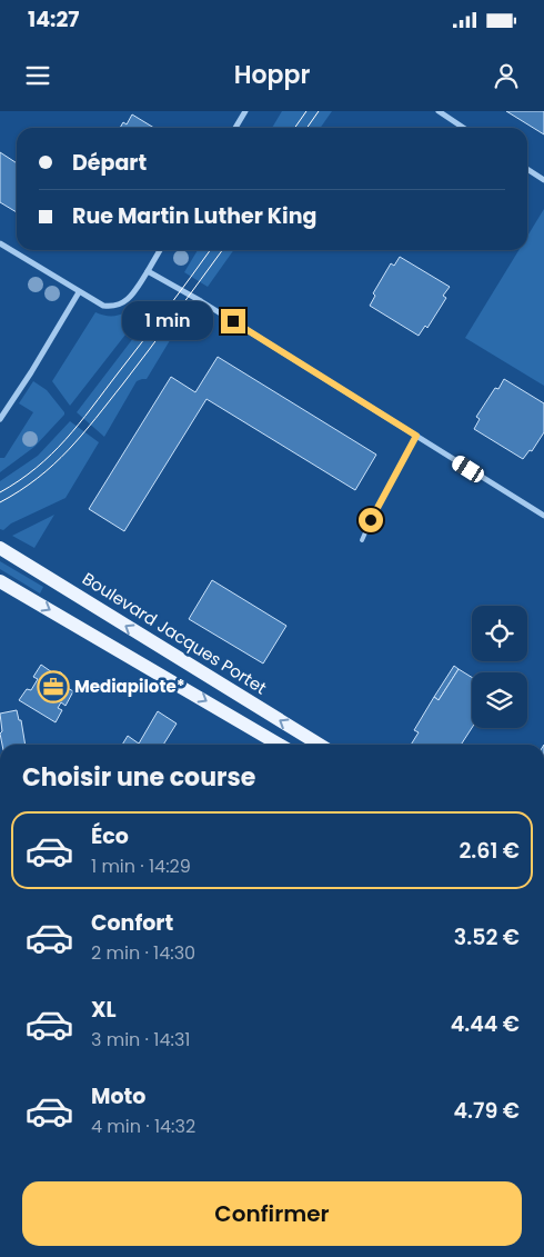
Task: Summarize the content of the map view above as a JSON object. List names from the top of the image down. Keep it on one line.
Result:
{"streets":{"main road":["Boulevard Jacques Portet"]},"places":{"office":["Mediapilote*"]},"page":{"status":"14:27","header":"Hoppr","banner":["Départ","Rue Martin Luther King"],"bubble":"1 min","heading":"Choisir une course","list":[{"name":"Éco","note":"1 min · 14:29","value":"2.61 €"},{"name":"Confort","note":"2 min · 14:30","value":"3.52 €"},{"name":"XL","note":"3 min · 14:31","value":"4.44 €"},{"name":"Moto","note":"4 min · 14:32","value":"4.79 €"}],"buttons":"Confirmer"}}
